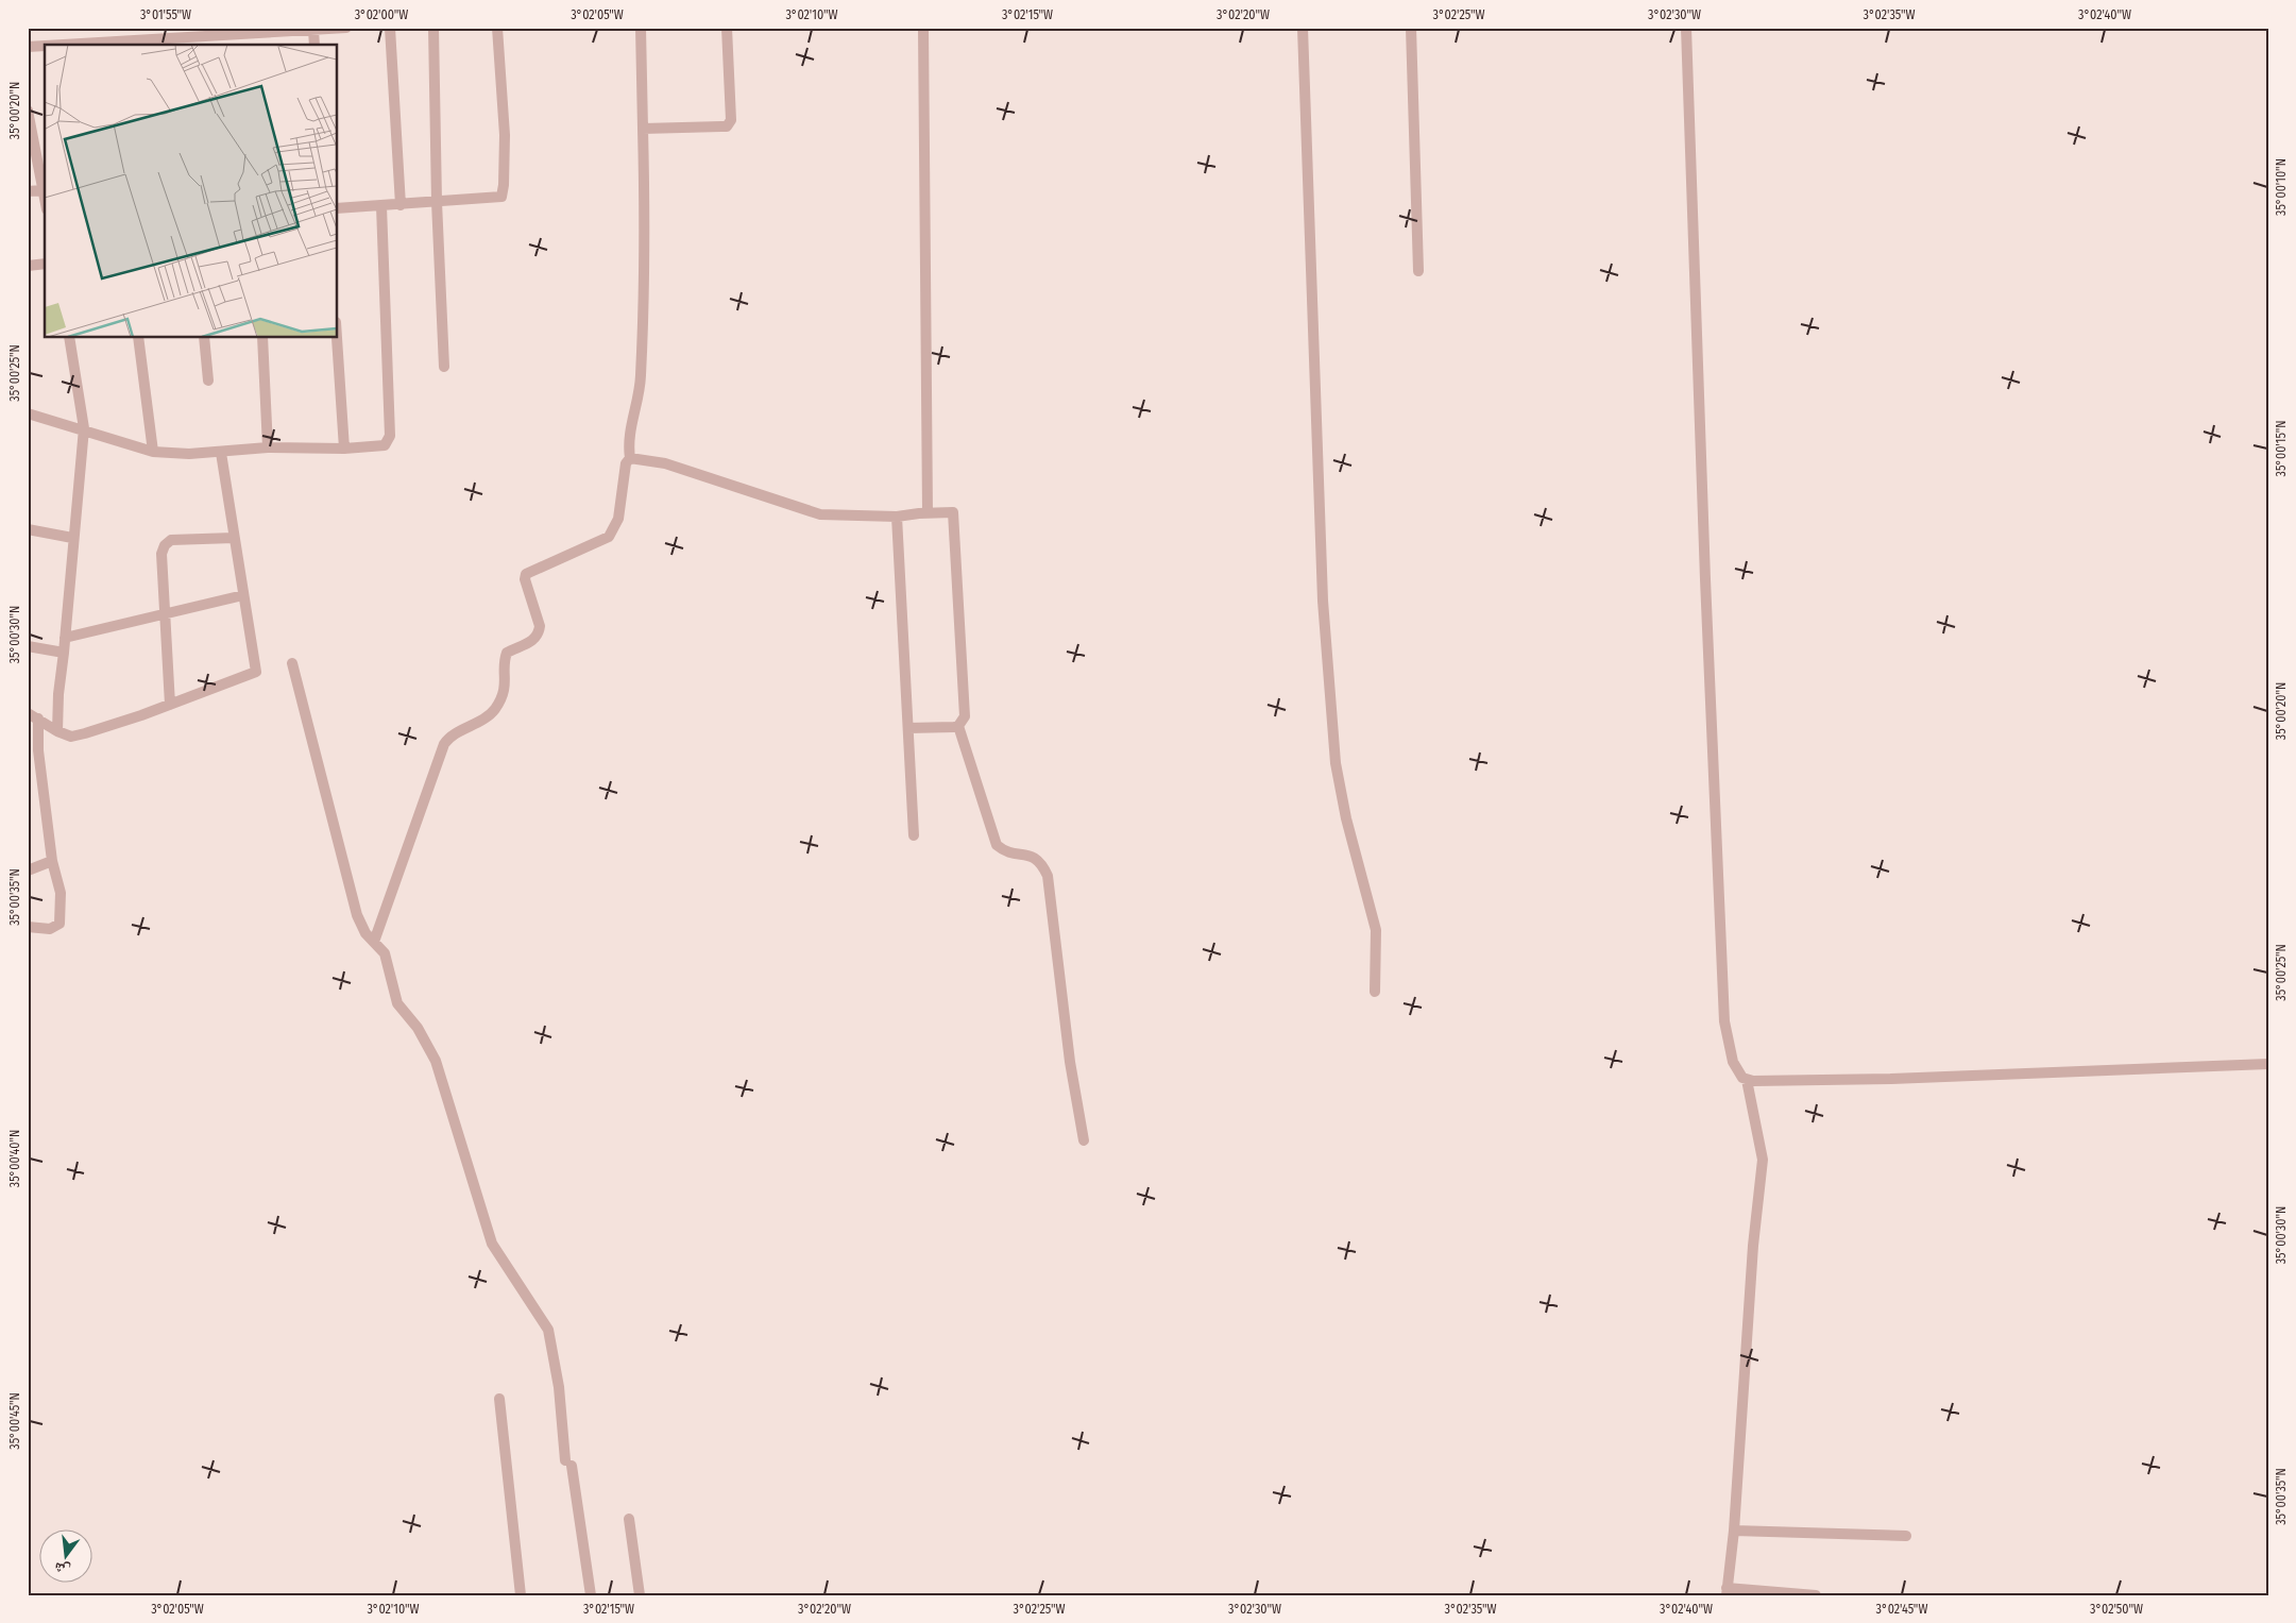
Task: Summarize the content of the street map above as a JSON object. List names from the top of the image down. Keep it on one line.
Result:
{"north":"bottom","coordinates":["3°01'55\"W","3°02'00\"W","3°02'05\"W","3°02'10\"W","3°02'15\"W","3°02'20\"W","3°02'25\"W","3°02'30\"W","3°02'35\"W","3°02'40\"W","35°00'20\"N","35°00'10\"N","35°00'25\"N","35°00'15\"N","35°00'30\"N","35°00'35\"N","35°00'40\"N","35°00'45\"N","3°02'45\"W","3°02'50\"W"]}
